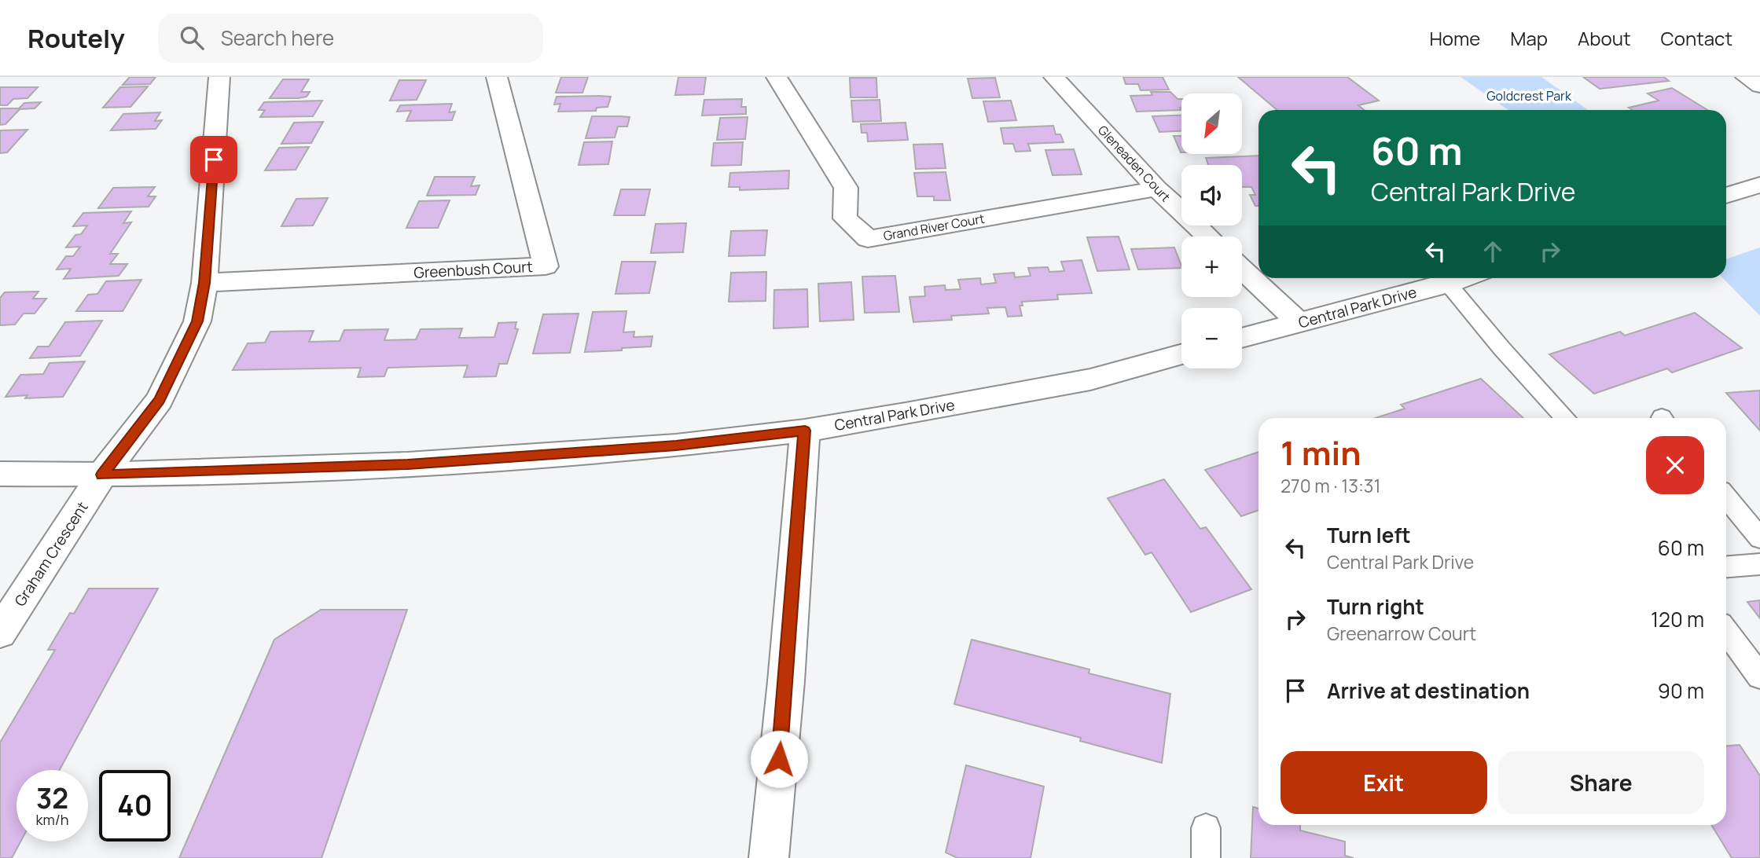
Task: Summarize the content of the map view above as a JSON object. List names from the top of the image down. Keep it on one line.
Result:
{"streets":{"street":["Gleneaden Court","Grand River Court","Greenbush Court","Central Park Drive","Graham Crescent"]},"crossings":[["Gleneaden Court","Grand River Court"],["Greenbush Court","Graham Crescent"],["Central Park Drive","Graham Crescent"]],"parks":["Goldcrest Park"],"north":"bottom left","page":{"header":"Routely","search":"Search here","nav":["Home","Map","About","Contact"],"map_buttons":["+","−"],"turn":["60 m","Central Park Drive"],"heading":["1 min","270 m · 13:31"],"list":[{"name":"Turn left","note":"Central Park Drive","value":"60 m"},{"name":"Turn right","note":"Greenarrow Court","value":"120 m"},{"name":"Arrive at destination","value":"90 m"}],"buttons":["Exit","Share"],"speed":"32 km/h","limit":"40"}}
